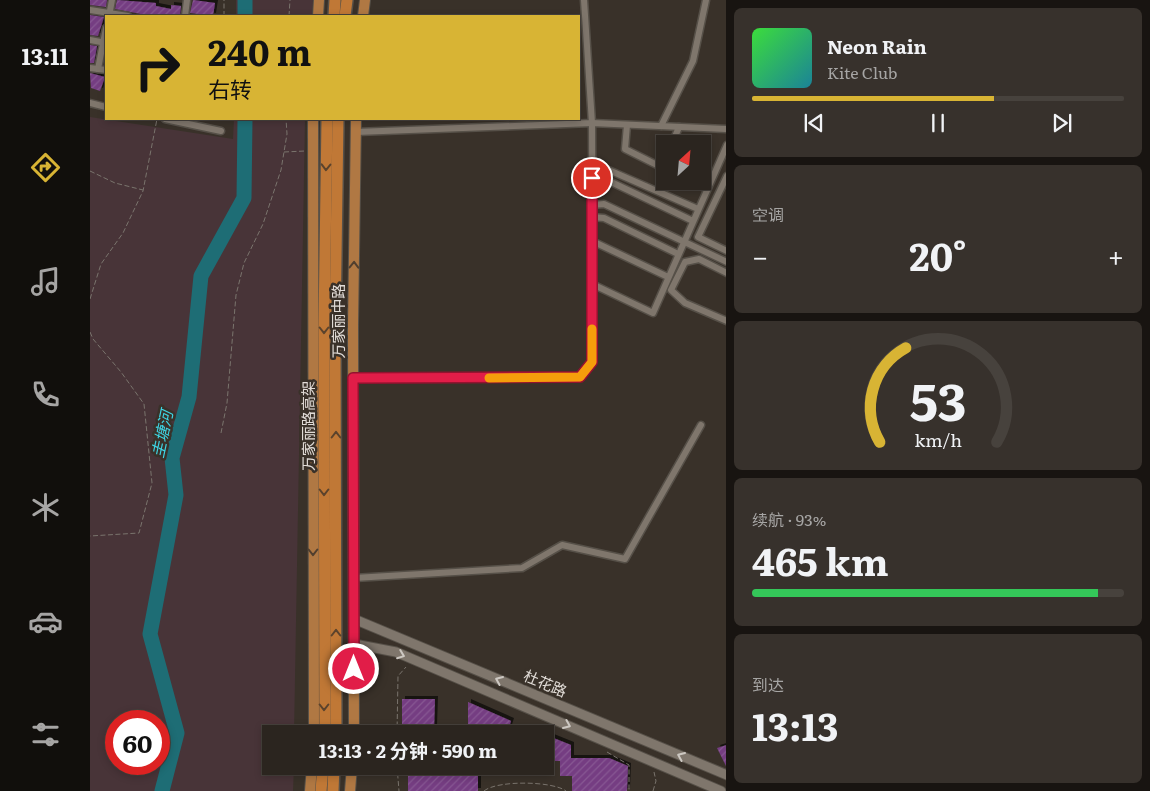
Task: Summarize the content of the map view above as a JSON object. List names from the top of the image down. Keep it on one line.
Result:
{"streets":{"highway":["万家丽路高架"],"main road":["万家丽中路"],"street":["杜花路"]},"crossings":[["万家丽中路","杜花路"]],"water":["圭塘河"],"north":"top right","page":{"tabs":"13:11","turn":["240 m","右转"],"song":["Neon Rain","Kite Club"],"tile":["空调",["续航 · 93%","465 km"],["到达","13:13"]],"heat":["−","20°","+"],"limit":"60","trip":"13:13 · 2 分钟 · 590 m","gauge":["53","km/h"]}}
